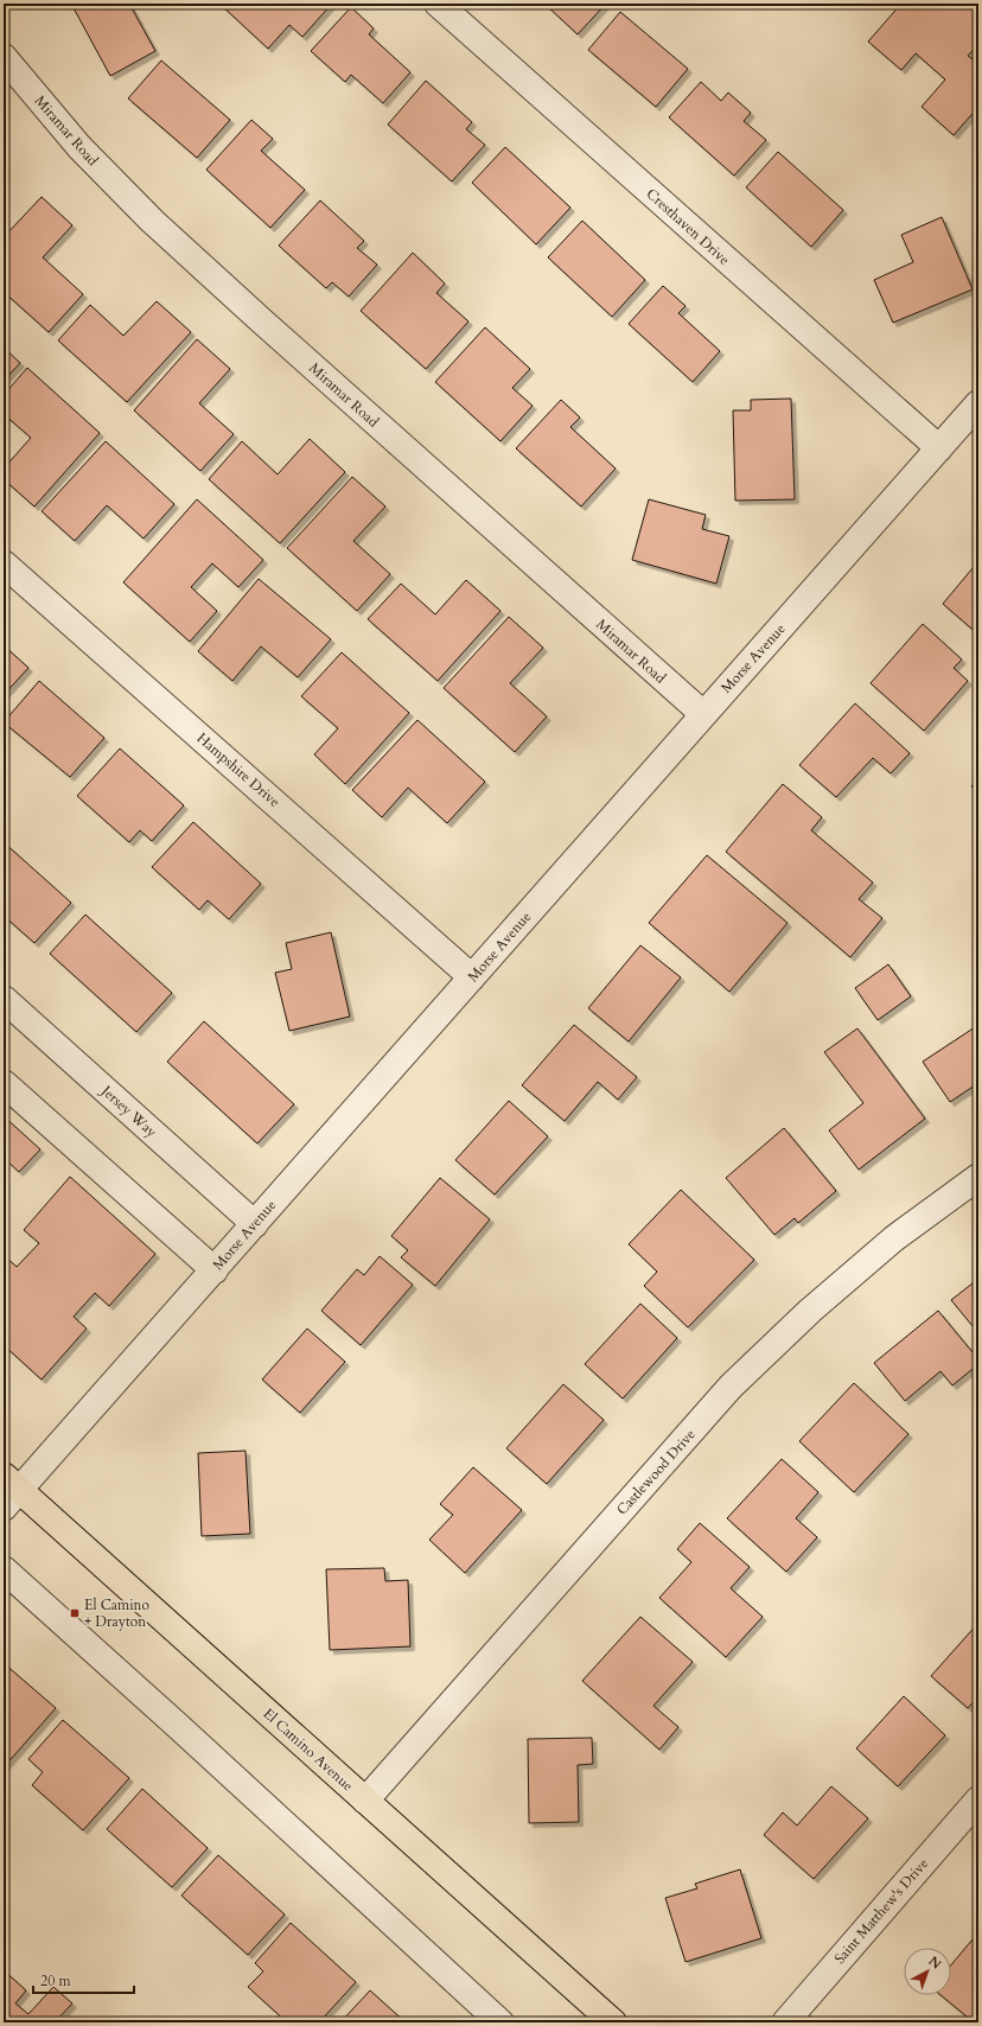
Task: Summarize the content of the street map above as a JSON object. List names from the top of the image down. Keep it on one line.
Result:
{"streets":{"main road":["El Camino Avenue"],"street":["Miramar Road","Cresthaven Drive","Morse Avenue","Hampshire Drive","Jersey Way","Castlewood Drive","Saint Matthew's Drive"]},"crossings":[["Miramar Road","Morse Avenue"],["Cresthaven Drive","Morse Avenue"],["Morse Avenue","Hampshire Drive"],["Morse Avenue","Jersey Way"],["Morse Avenue","El Camino Avenue"],["Castlewood Drive","El Camino Avenue"]],"places":{"transit":["El Camino + Drayton"]},"scale_bar":"20 m","north":"top right"}
